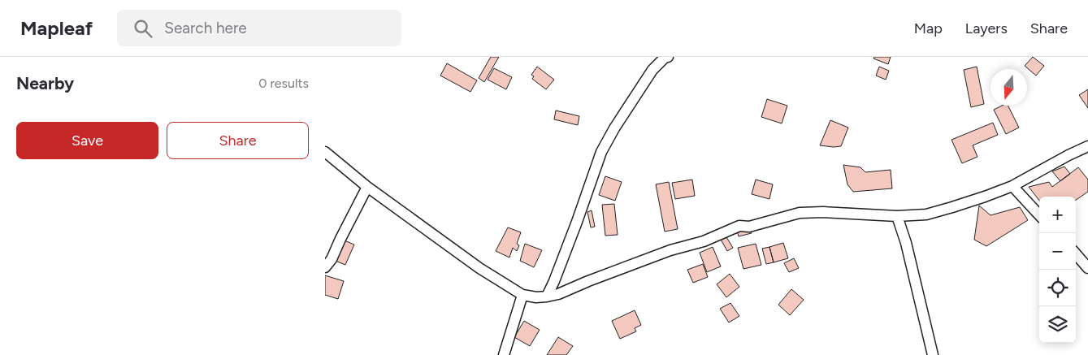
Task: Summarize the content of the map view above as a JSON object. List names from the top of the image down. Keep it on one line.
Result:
{"north":"bottom","page":{"header":"Mapleaf","search":"Search here","nav":["Map","Layers","Share"],"heading":["Nearby","0 results"],"buttons":["Save","Share"],"map_buttons":["+","−"]}}
